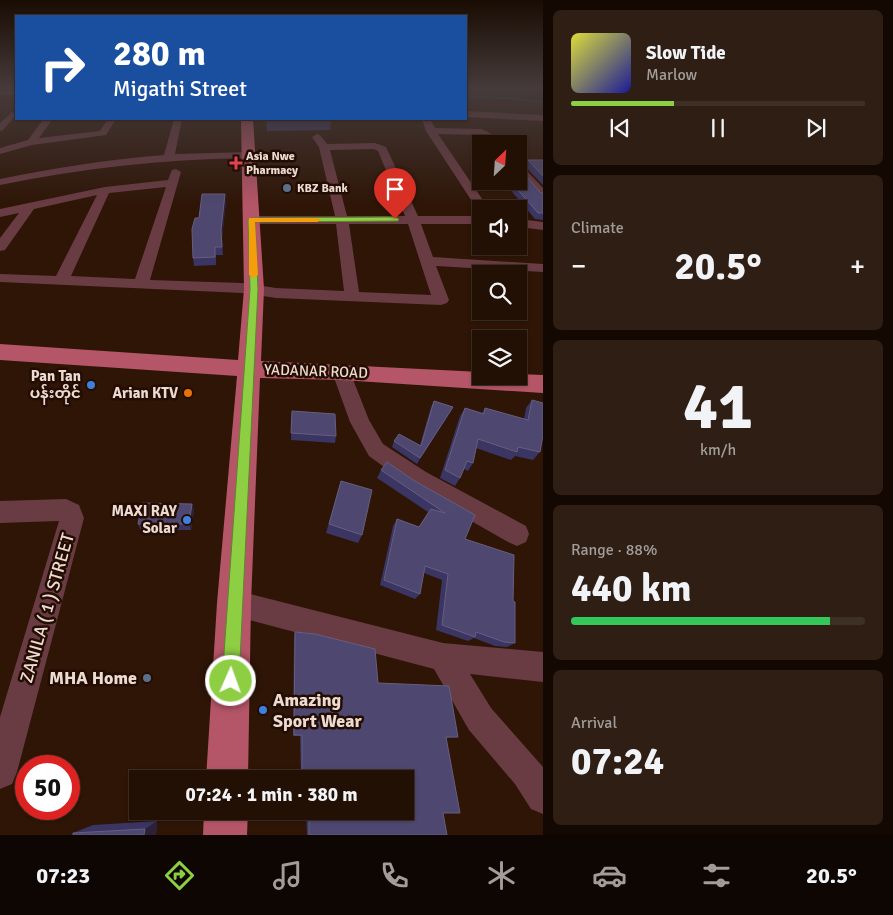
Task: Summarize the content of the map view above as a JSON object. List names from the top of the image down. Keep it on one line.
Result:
{"streets":{"main road":["YADANAR ROAD"],"street":["ZANILA ( 1 ) STREET"]},"places":{"health":["Asia Nwe Pharmacy"],"other":["KBZ Bank","Pan Tan ပန်းတိုင်","Arian KTV","MAXI RAY Solar","MHA Home","Amazing Sport Wear"]},"north":"top right","page":{"turn":["280 m","Migathi Street"],"song":["Slow Tide","Marlow"],"tile":["Climate",["41","km/h"],["Range · 88%","440 km"],["Arrival","07:24"]],"heat":["−","20.5°","+"],"limit":"50","trip":"07:24 · 1 min · 380 m","tabs":["07:23","20.5°"]}}
